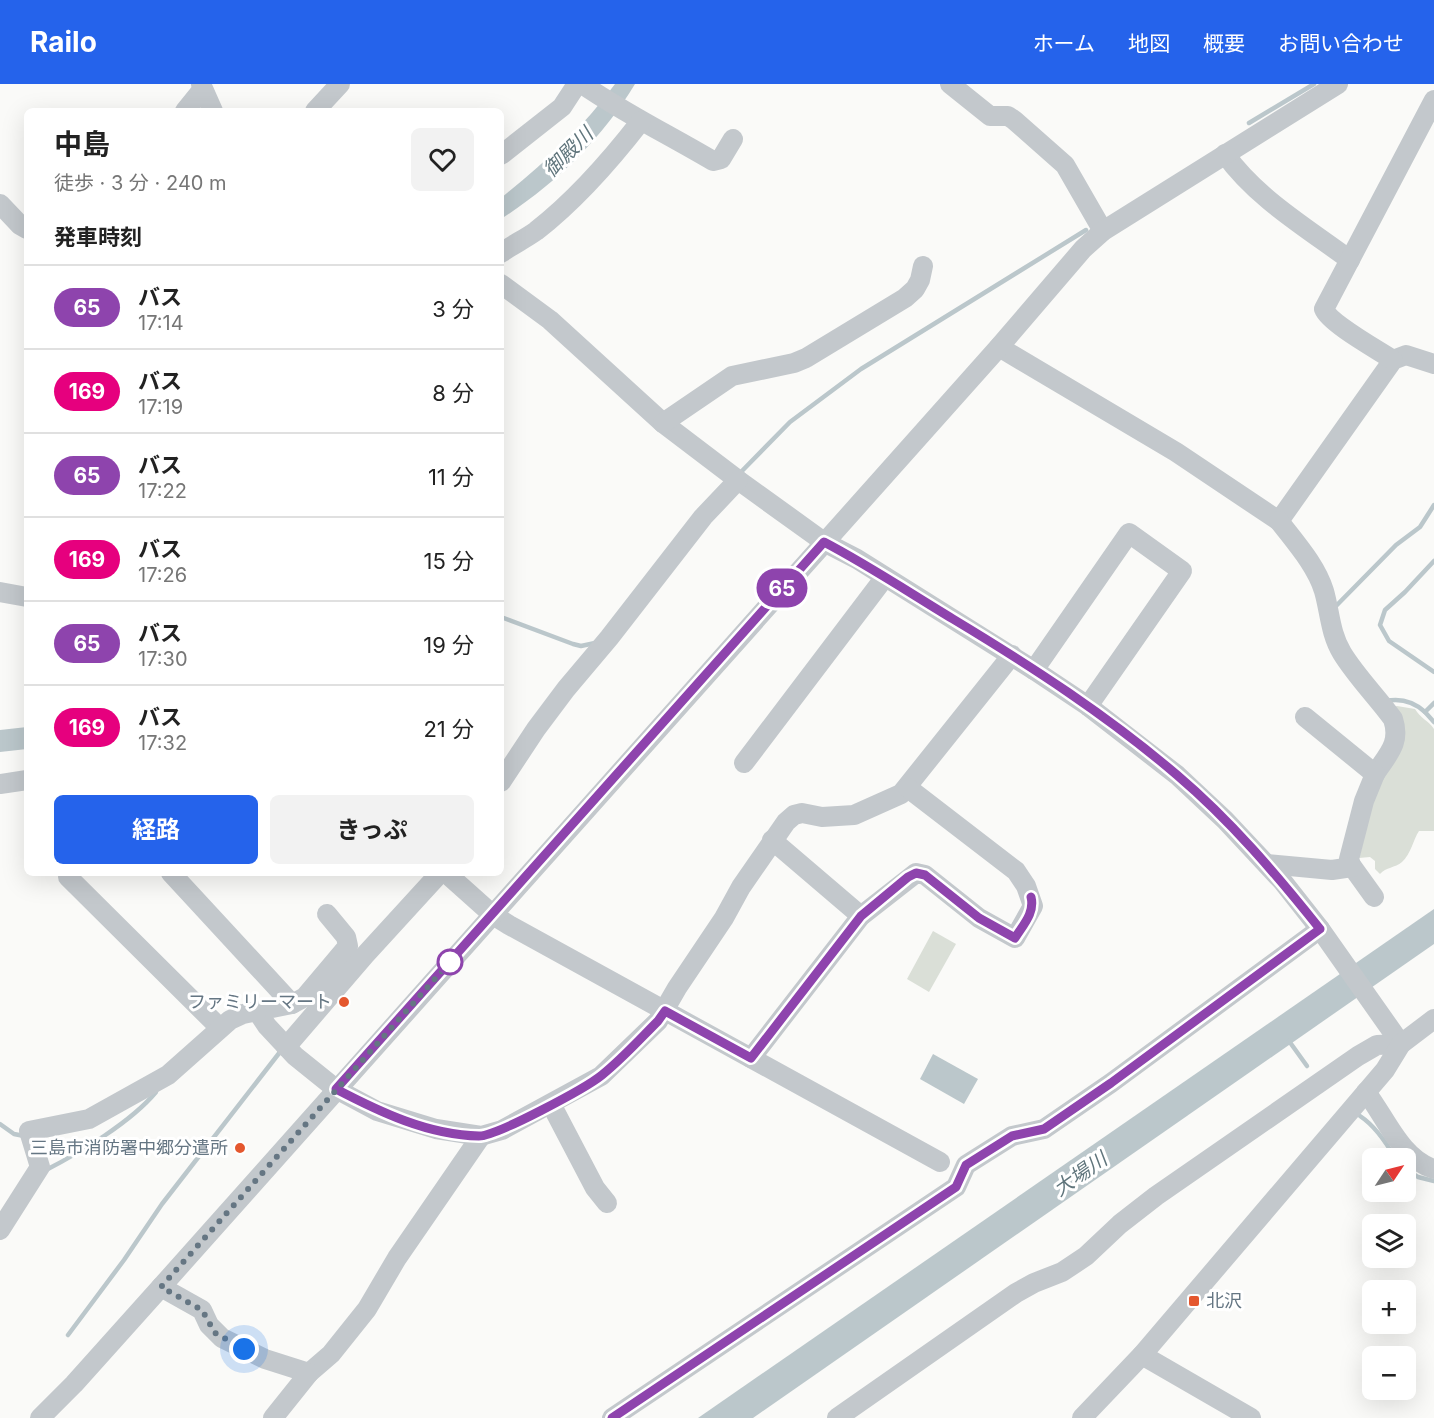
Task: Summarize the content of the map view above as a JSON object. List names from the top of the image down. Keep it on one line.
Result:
{"water":["御殿川","大場川"],"places":{"other":["ファミリーマート","三島市消防署中郷分遣所"],"transit":["北沢"]},"lines":["bus line 65"],"north":"top right","page":{"header":"Railo","nav":["ホーム","地図","概要","お問い合わせ"],"on_map":"65","heading":[["中島","徒歩 · 3 分 · 240 m"],"発車時刻"],"list":[{"mark":"65","name":"バス","note":"17:14","value":"3 分"},{"mark":"169","name":"バス","note":"17:19","value":"8 分"},{"mark":"65","name":"バス","note":"17:22","value":"11 分"},{"mark":"169","name":"バス","note":"17:26","value":"15 分"},{"mark":"65","name":"バス","note":"17:30","value":"19 分"},{"mark":"169","name":"バス","note":"17:32","value":"21 分"}],"buttons":["経路","きっぷ"],"map_buttons":["+","−"]}}
